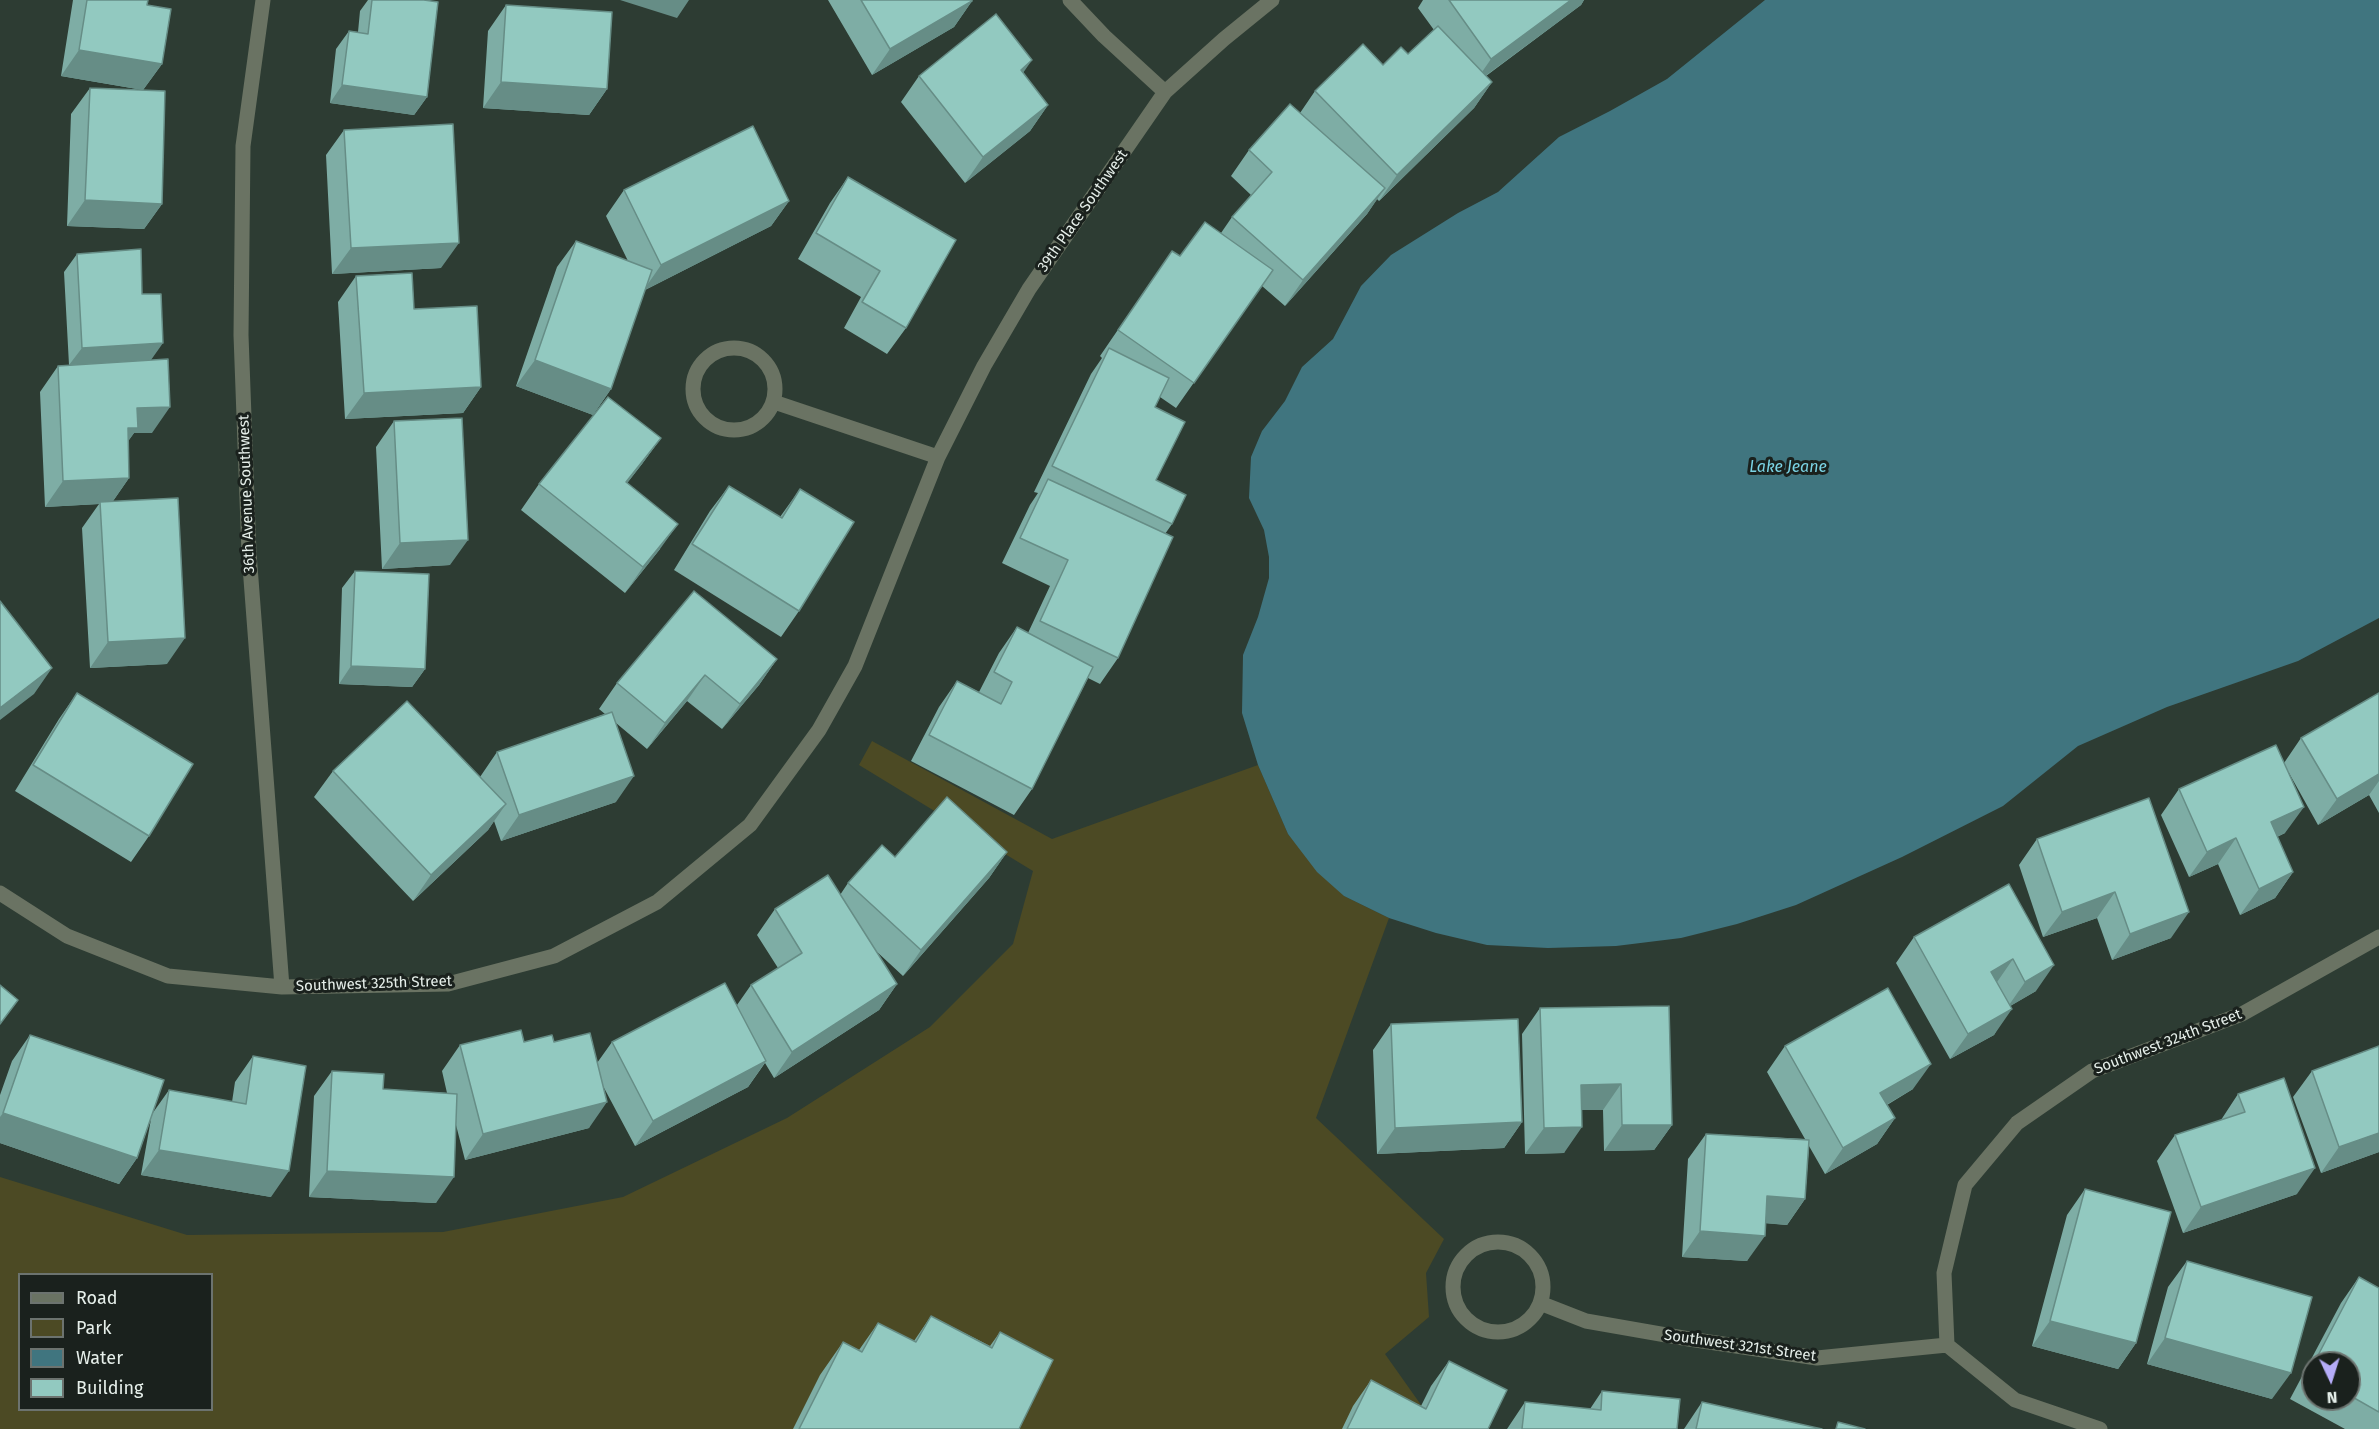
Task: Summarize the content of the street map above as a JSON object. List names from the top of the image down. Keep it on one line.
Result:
{"streets":{"street":["39th Place Southwest","36th Avenue Southwest","Southwest 325th Street","Southwest 324th Street","Southwest 321st Street"]},"crossings":[["39th Place Southwest","Southwest 325th Street"],["36th Avenue Southwest","Southwest 325th Street"],["Southwest 324th Street","Southwest 321st Street"]],"water":["Lake Jeane"],"legend":["Road","Park","Water","Building"],"north":"bottom"}
